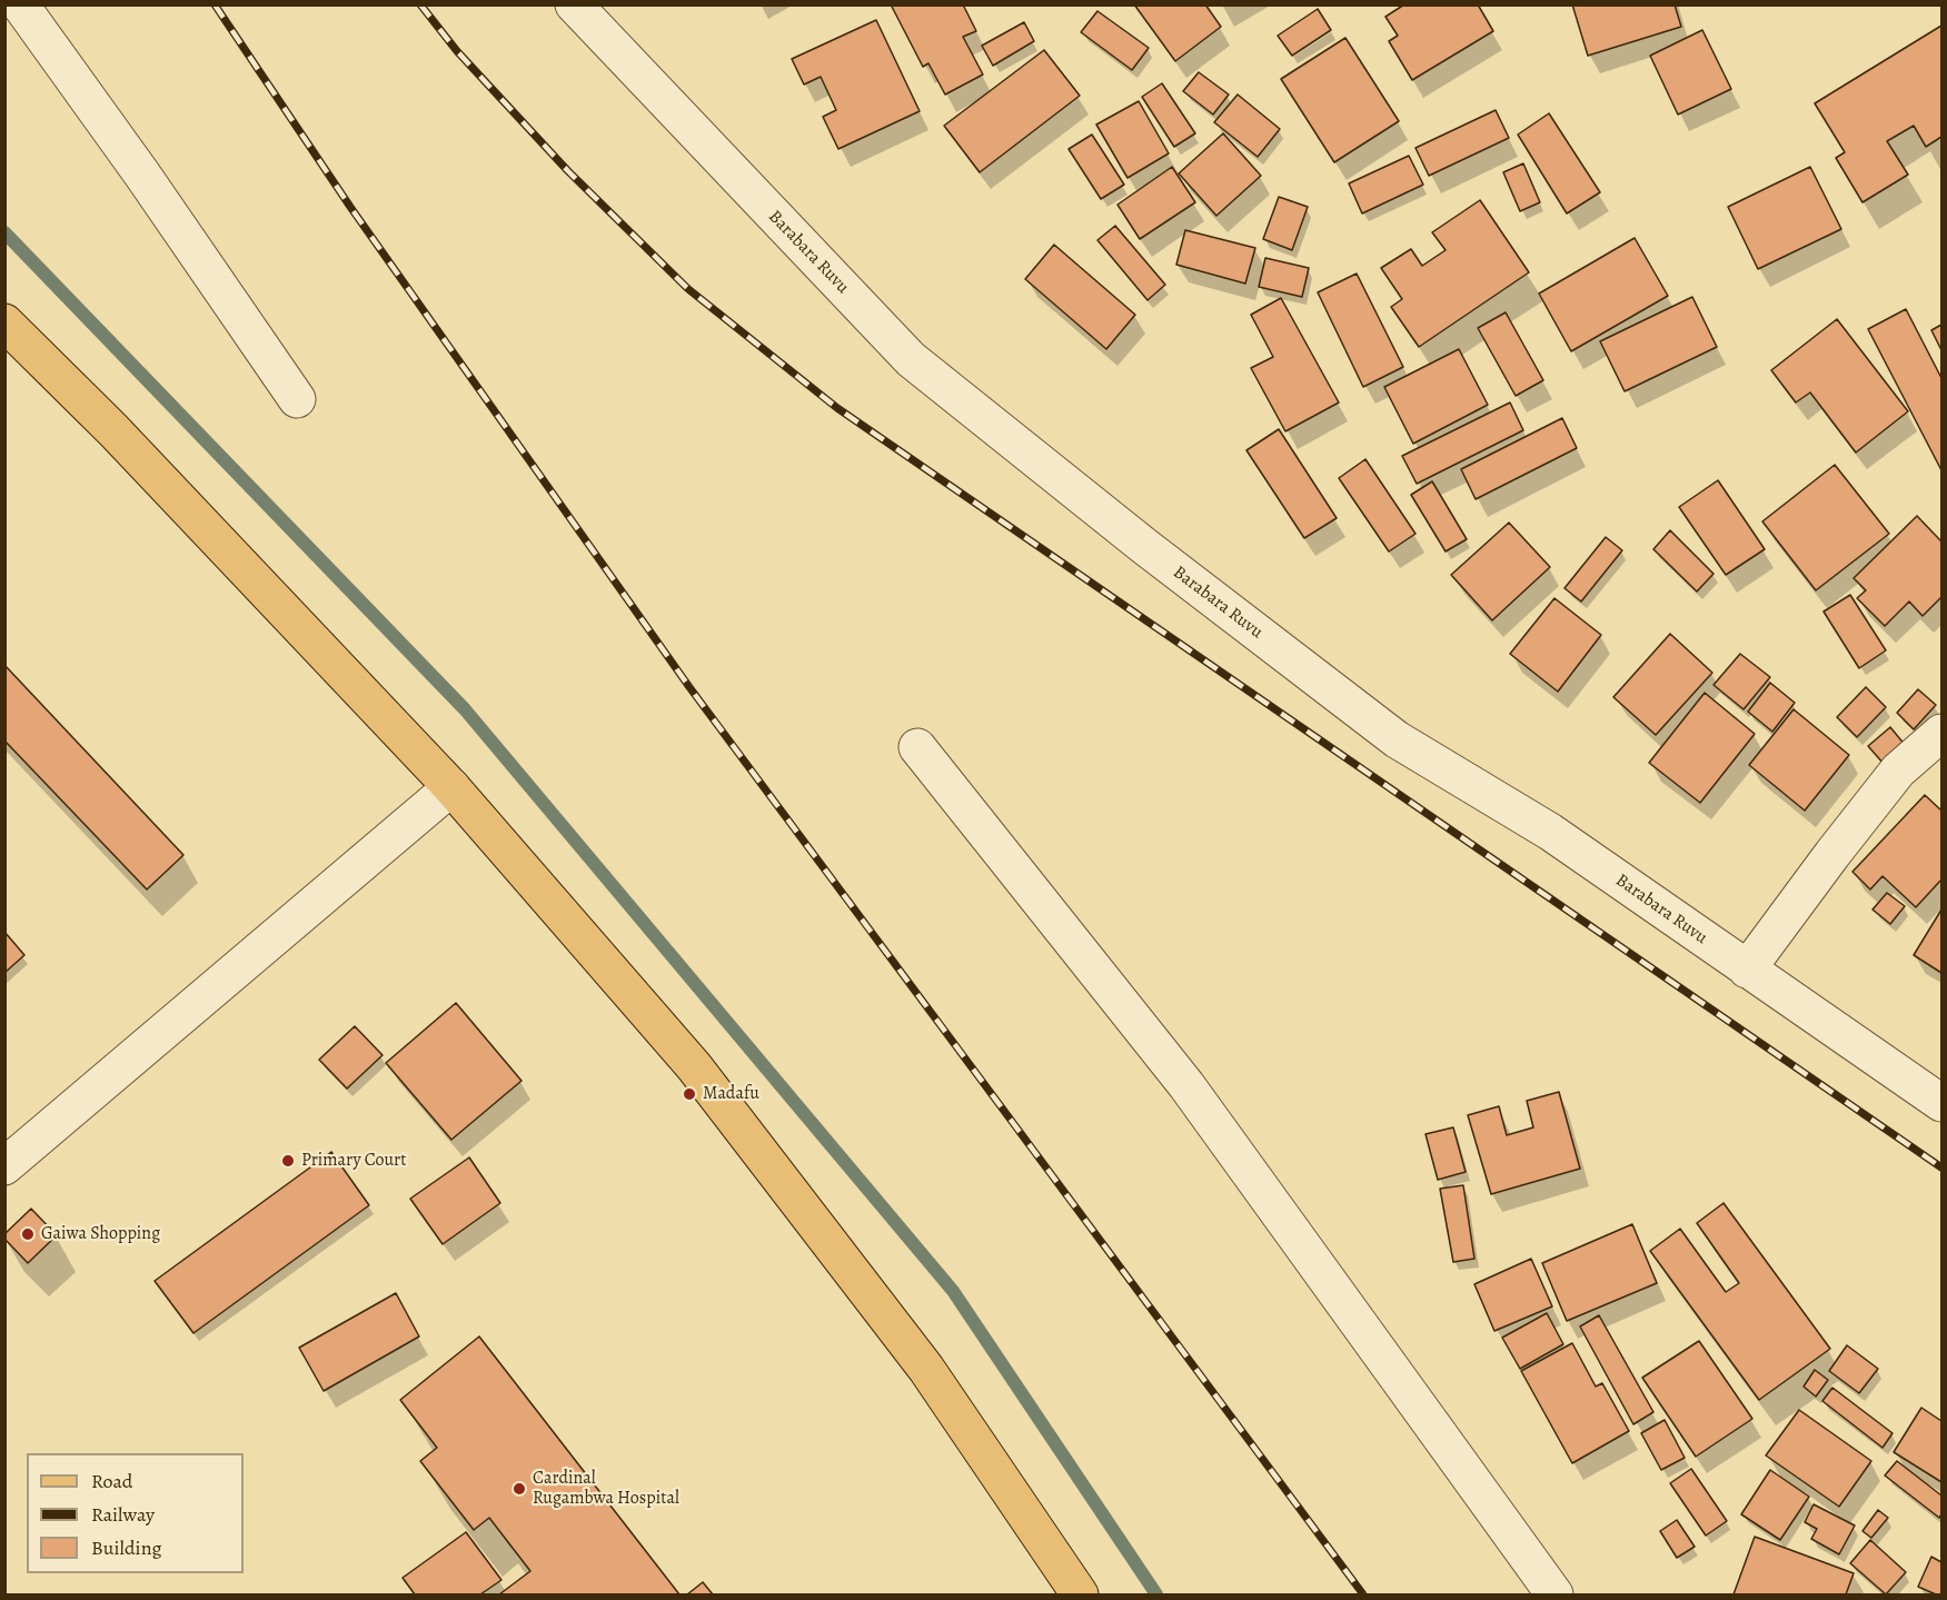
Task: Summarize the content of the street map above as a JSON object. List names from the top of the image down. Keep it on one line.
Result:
{"streets":{"street":["Barabara Ruvu"]},"places":["Madafu","Primary Court","Gaiwa Shopping","Cardinal Rugambwa Hospital"],"legend":["Road","Railway","Building"]}
